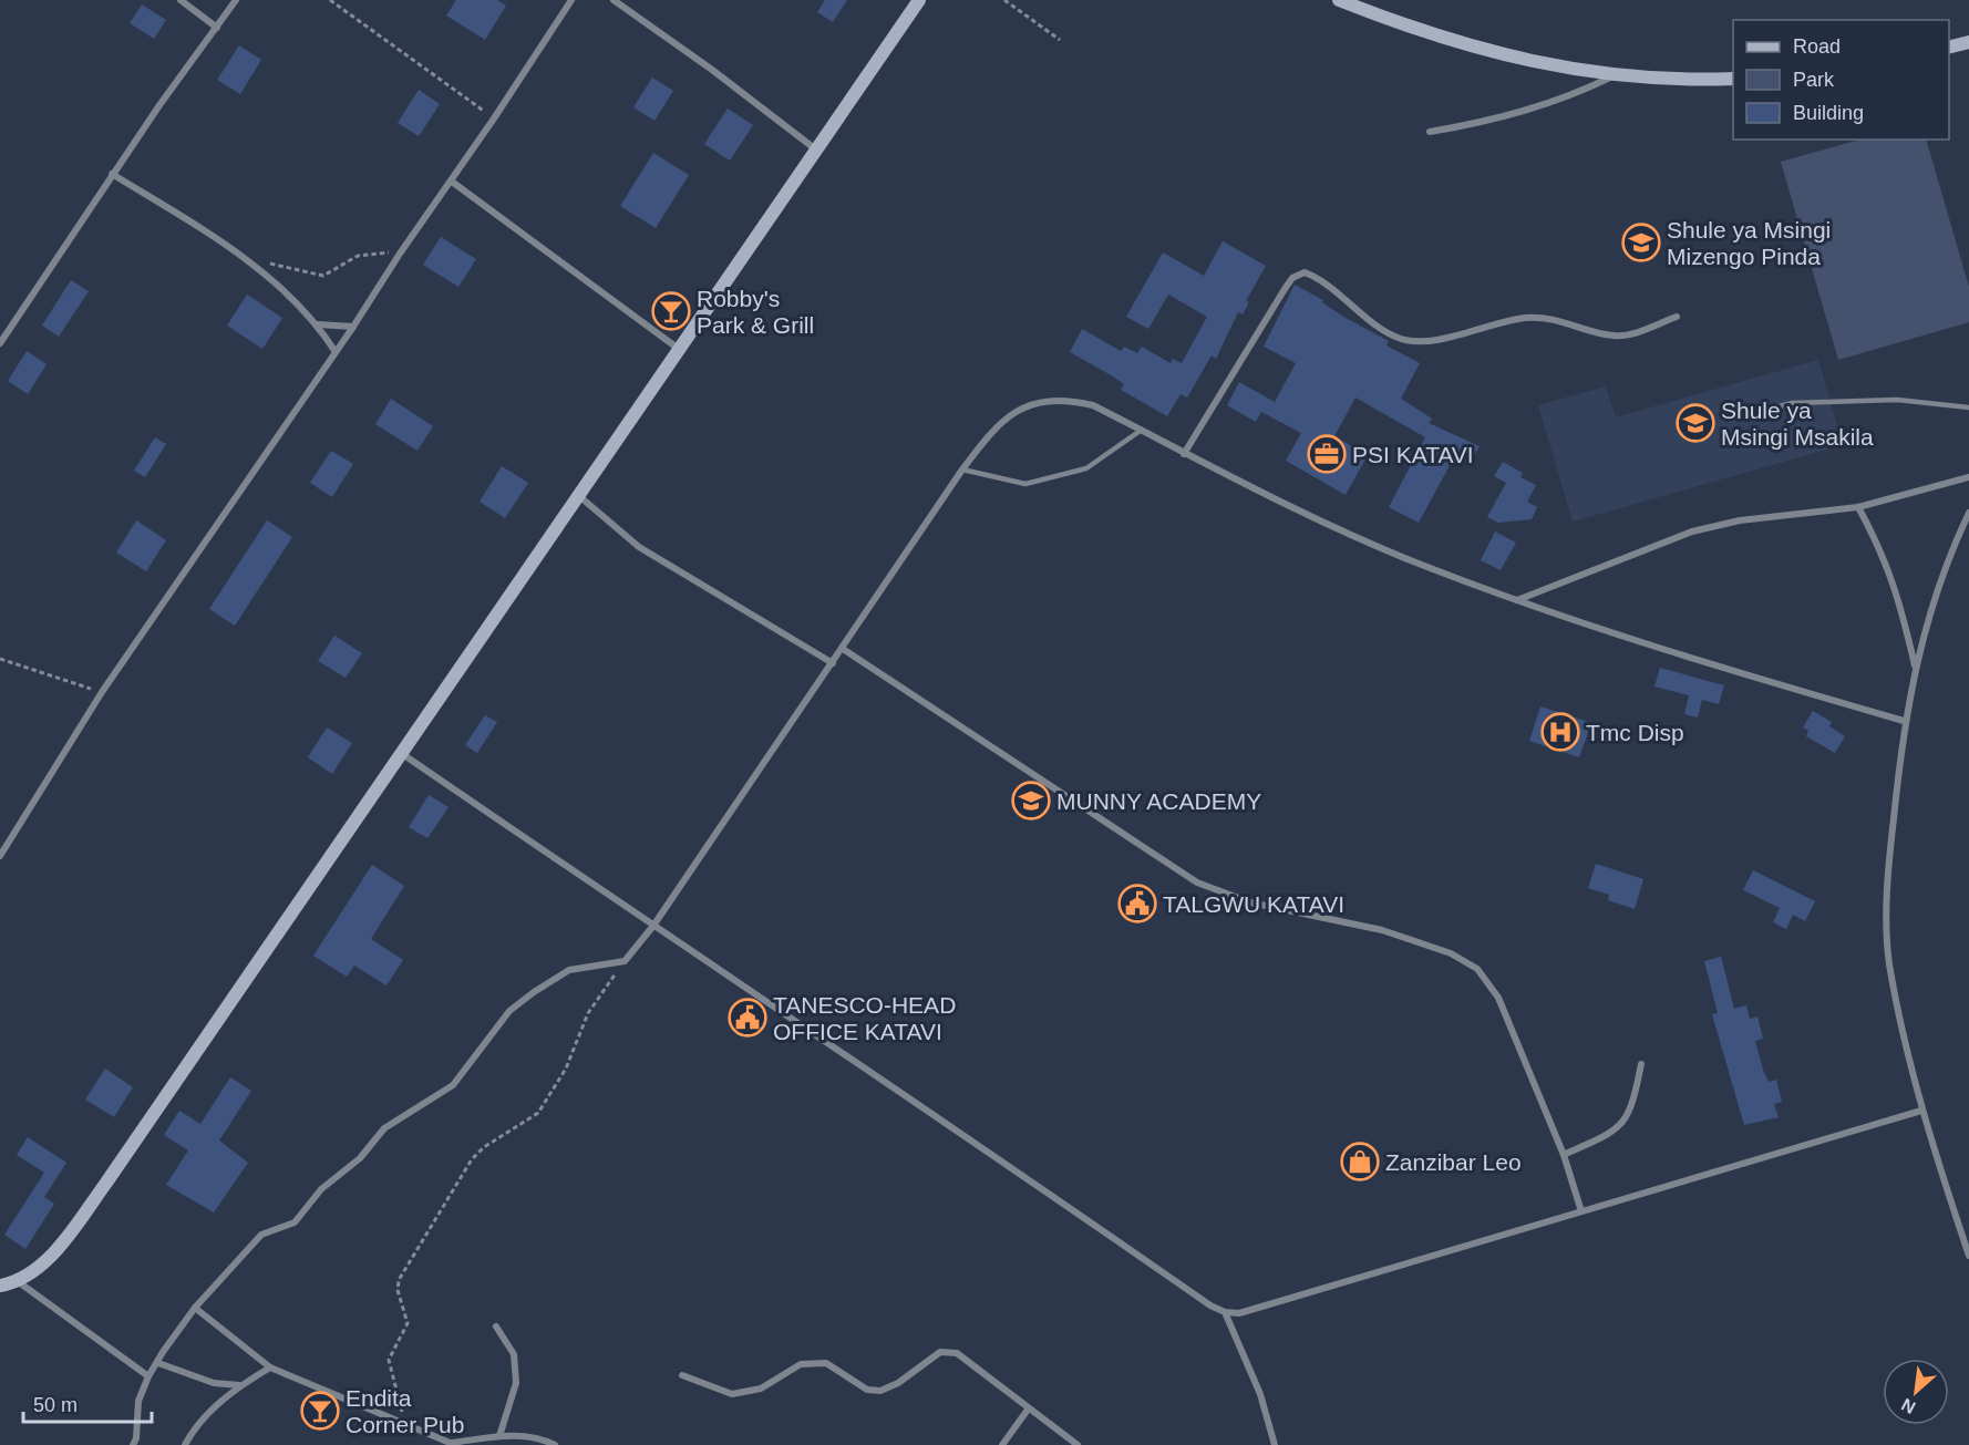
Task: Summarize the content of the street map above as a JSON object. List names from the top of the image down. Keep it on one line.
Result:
{"places":{"school or university":["Shule ya Msingi Mizengo Pinda","Shule ya Msingi Msakila","MUNNY ACADEMY"],"bar":["Robby's Park & Grill","Endita Corner Pub"],"office":["PSI KATAVI"],"hospital":["Tmc Disp"],"public building":["TALGWU KATAVI","TANESCO-HEAD OFFICE KATAVI"],"shop":["Zanzibar Leo"]},"legend":["Road","Park","Building"],"scale_bar":"50 m","north":"bottom left"}
